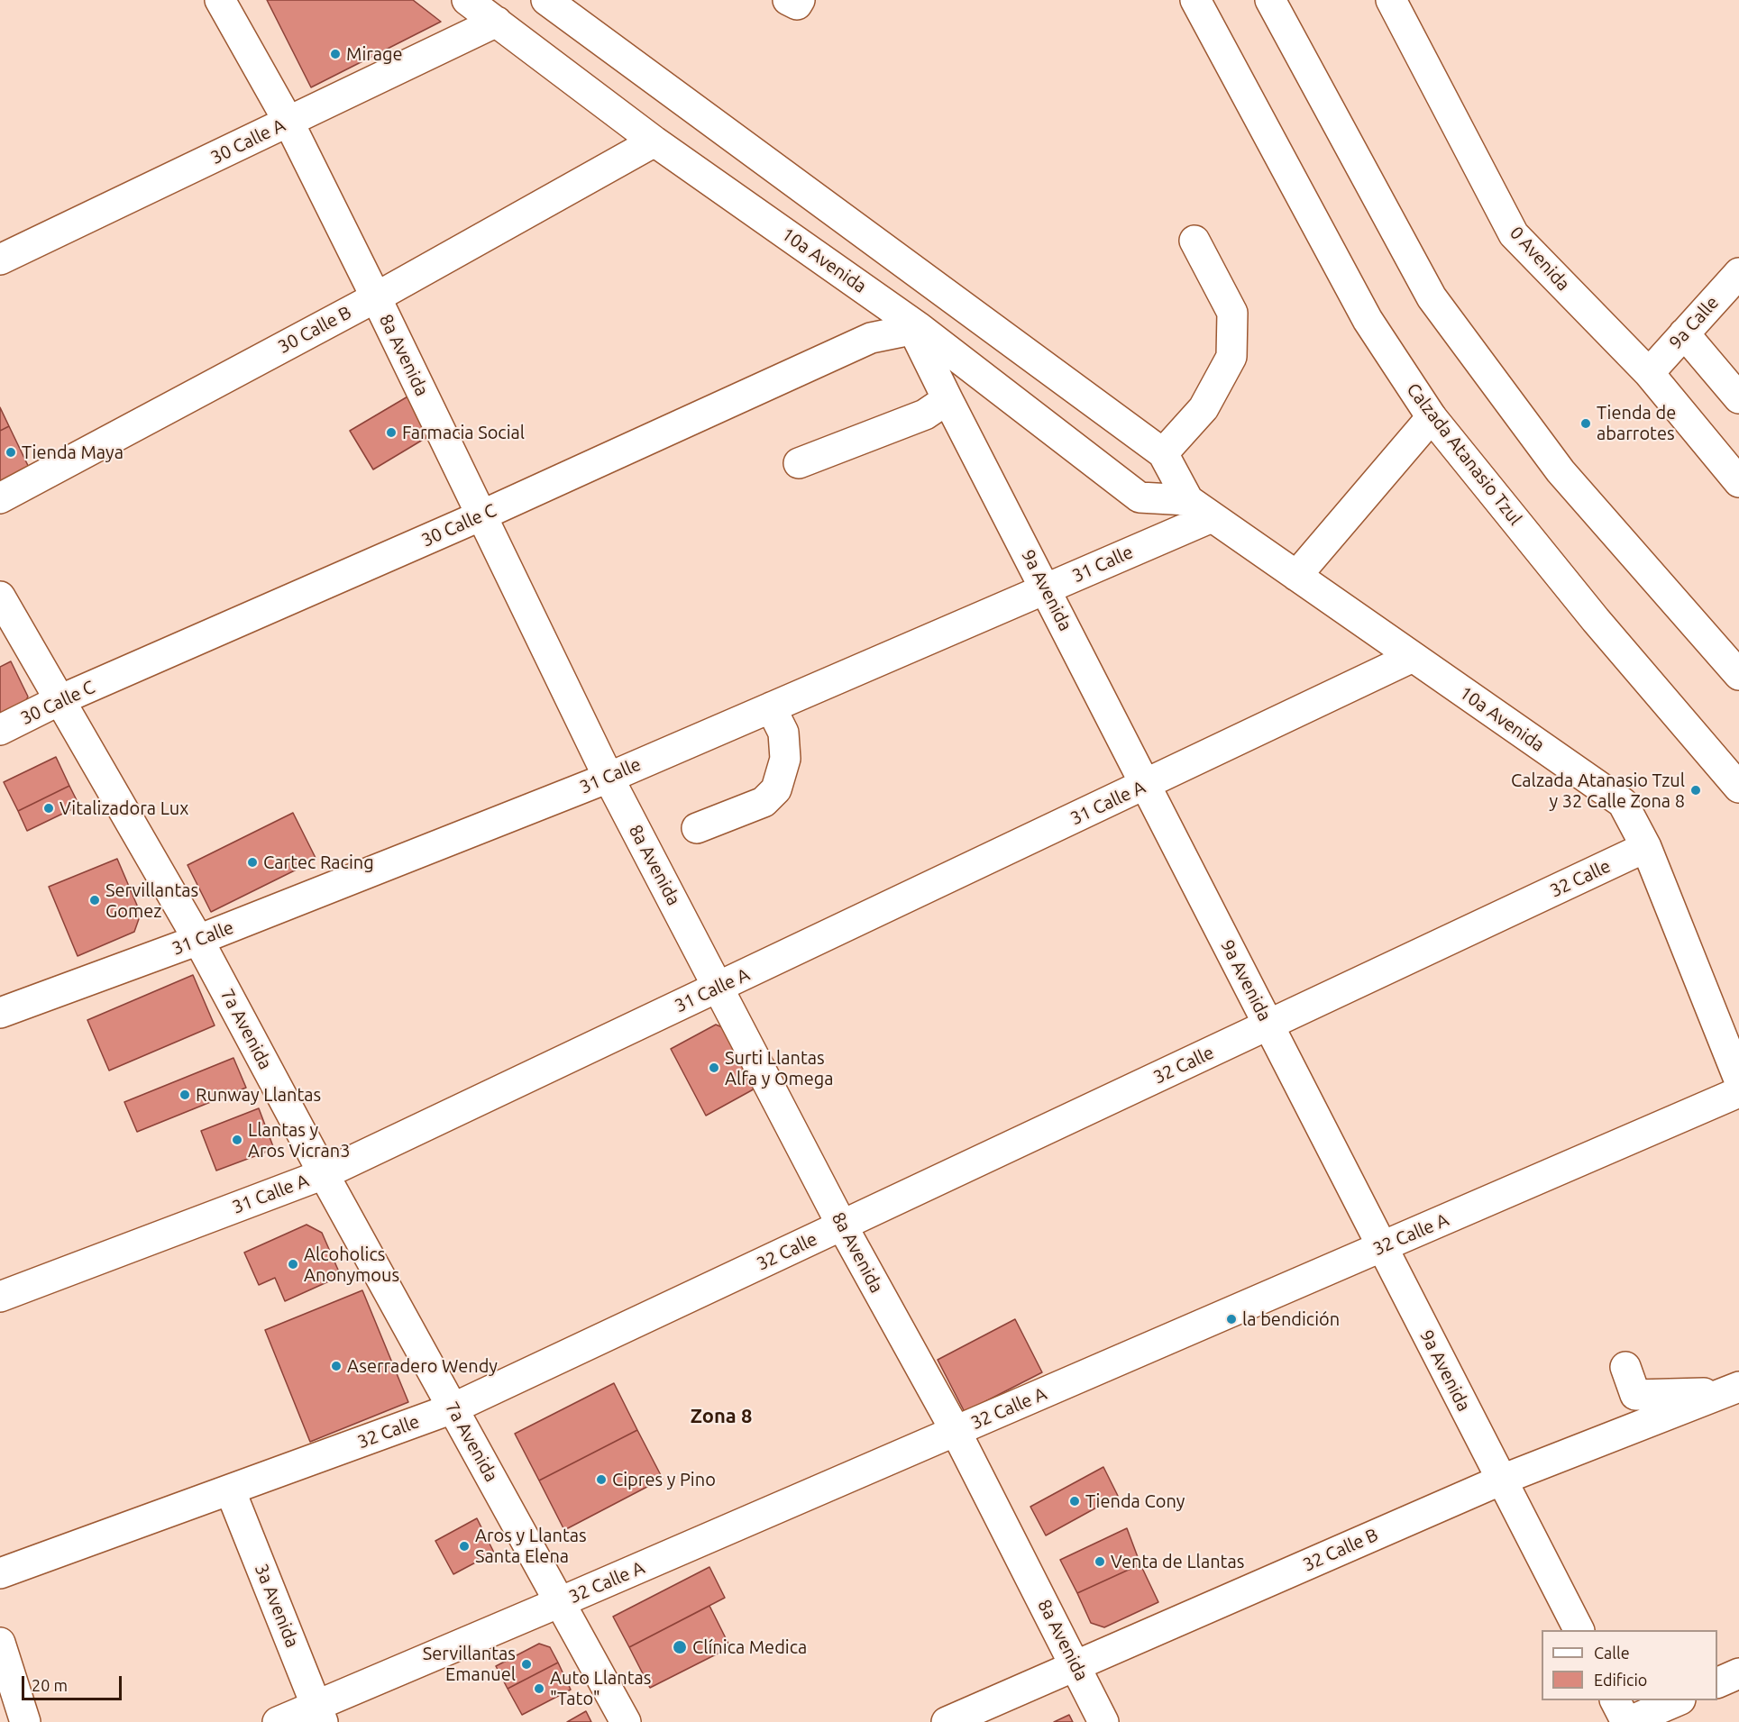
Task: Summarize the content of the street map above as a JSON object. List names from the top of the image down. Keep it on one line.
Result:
{"streets":{"street":["30 Calle A","0 Avenida","10a Avenida","9a Calle","30 Calle B","8a Avenida","Calzada Atanasio Tzul","30 Calle C","31 Calle","9a Avenida","31 Calle A","32 Calle","7a Avenida","32 Calle A","32 Calle B","3a Avenida"]},"crossings":[["30 Calle A","10a Avenida"],["30 Calle A","8a Avenida"],["0 Avenida","9a Calle"],["10a Avenida","30 Calle B"],["10a Avenida","30 Calle C"],["10a Avenida","31 Calle"],["10a Avenida","9a Avenida"],["10a Avenida","31 Calle A"],["10a Avenida","32 Calle"],["30 Calle B","8a Avenida"],["8a Avenida","30 Calle C"],["8a Avenida","31 Calle"],["8a Avenida","31 Calle A"],["8a Avenida","32 Calle"],["8a Avenida","32 Calle A"],["8a Avenida","32 Calle B"],["30 Calle C","9a Avenida"],["30 Calle C","7a Avenida"],["31 Calle","9a Avenida"],["31 Calle","7a Avenida"],["9a Avenida","31 Calle A"],["9a Avenida","32 Calle"],["9a Avenida","32 Calle A"],["9a Avenida","32 Calle B"],["31 Calle A","7a Avenida"],["32 Calle","7a Avenida"],["32 Calle","3a Avenida"],["7a Avenida","32 Calle A"],["32 Calle A","3a Avenida"]],"districts":["Zona 8"],"places":["Mirage","Tienda de abarrotes","Farmacia Social","Tienda Maya","Calzada Atanasio Tzul y 32 Calle Zona 8","Vitalizadora Lux","Cartec Racing","Servillantas Gomez","Surti Llantas Alfa y Omega","Runway Llantas","Llantas y Aros Vicran3","Alcoholics Anonymous","la bendición","Aserradero Wendy","Cipres y Pino","Tienda Cony","Aros y Llantas Santa Elena","Venta de Llantas","Clínica Medica","Servillantas Emanuel","Auto Llantas \"Tato\""],"legend":["Calle","Edificio"],"scale_bar":"20 m"}
